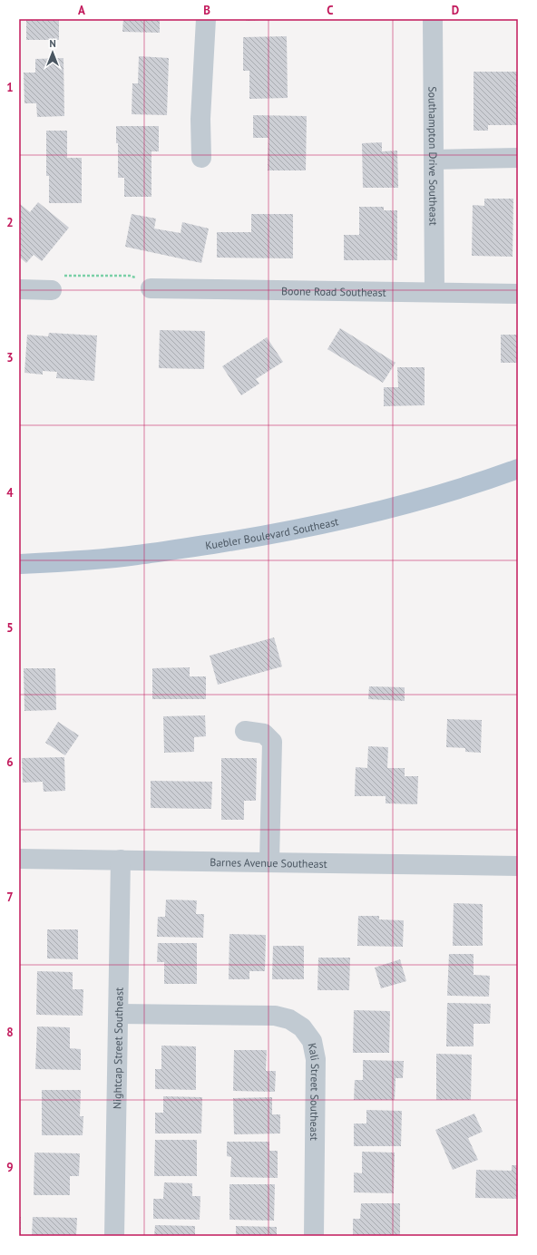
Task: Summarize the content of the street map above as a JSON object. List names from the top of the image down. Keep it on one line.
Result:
{"streets":{"main road":["Kuebler Boulevard Southeast"],"street":["Southampton Drive Southeast","Boone Road Southeast","Barnes Avenue Southeast","Nightcap Street Southeast","Kali Street Southeast"]},"crossings":[["Southampton Drive Southeast","Boone Road Southeast"],["Barnes Avenue Southeast","Nightcap Street Southeast"],["Nightcap Street Southeast","Kali Street Southeast"]],"north":"top","grid":{"columns":["A","B","C","D"],"rows":["1","2","3","4","5","6","7","8","9"]}}
